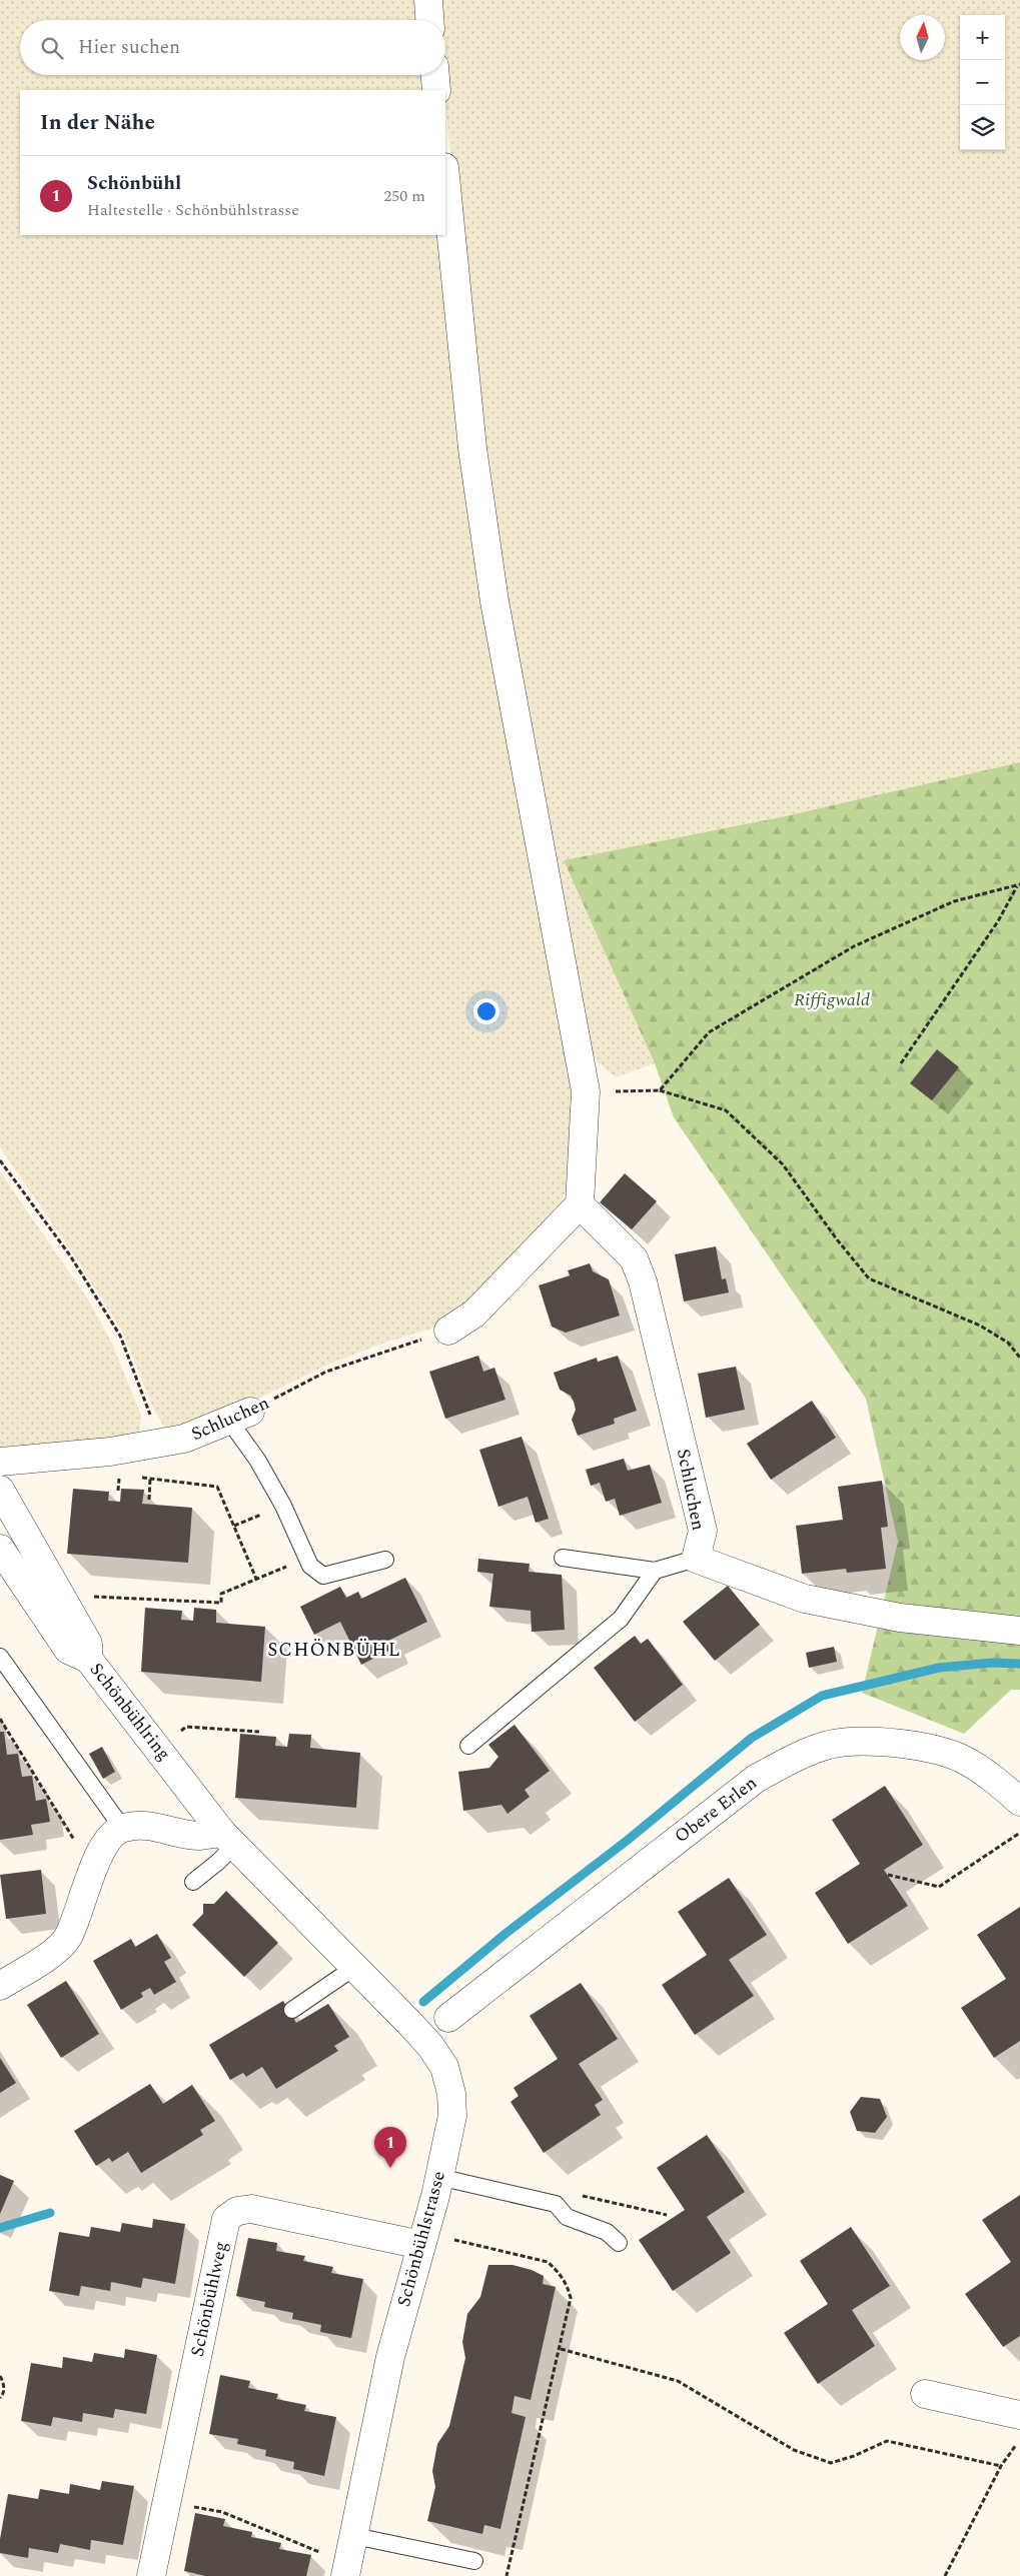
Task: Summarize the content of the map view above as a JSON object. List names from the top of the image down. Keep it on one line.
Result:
{"streets":{"street":["Schluchen","Schönbühlring","Obere Erlen","Schönbühlstrasse","Schönbühlweg"]},"crossings":[["Schönbühlring","Schönbühlstrasse"],["Schönbühlstrasse","Schönbühlweg"]],"districts":["SCHÖNBÜHL"],"parks":["Riffigwald"],"north":"top","page":{"map_buttons":["+","−"],"search":"Hier suchen","heading":"In der Nähe","list":[{"mark":"1","name":"Schönbühl","note":"Haltestelle · Schönbühlstrasse","value":"250 m"}],"pins":"1"}}
